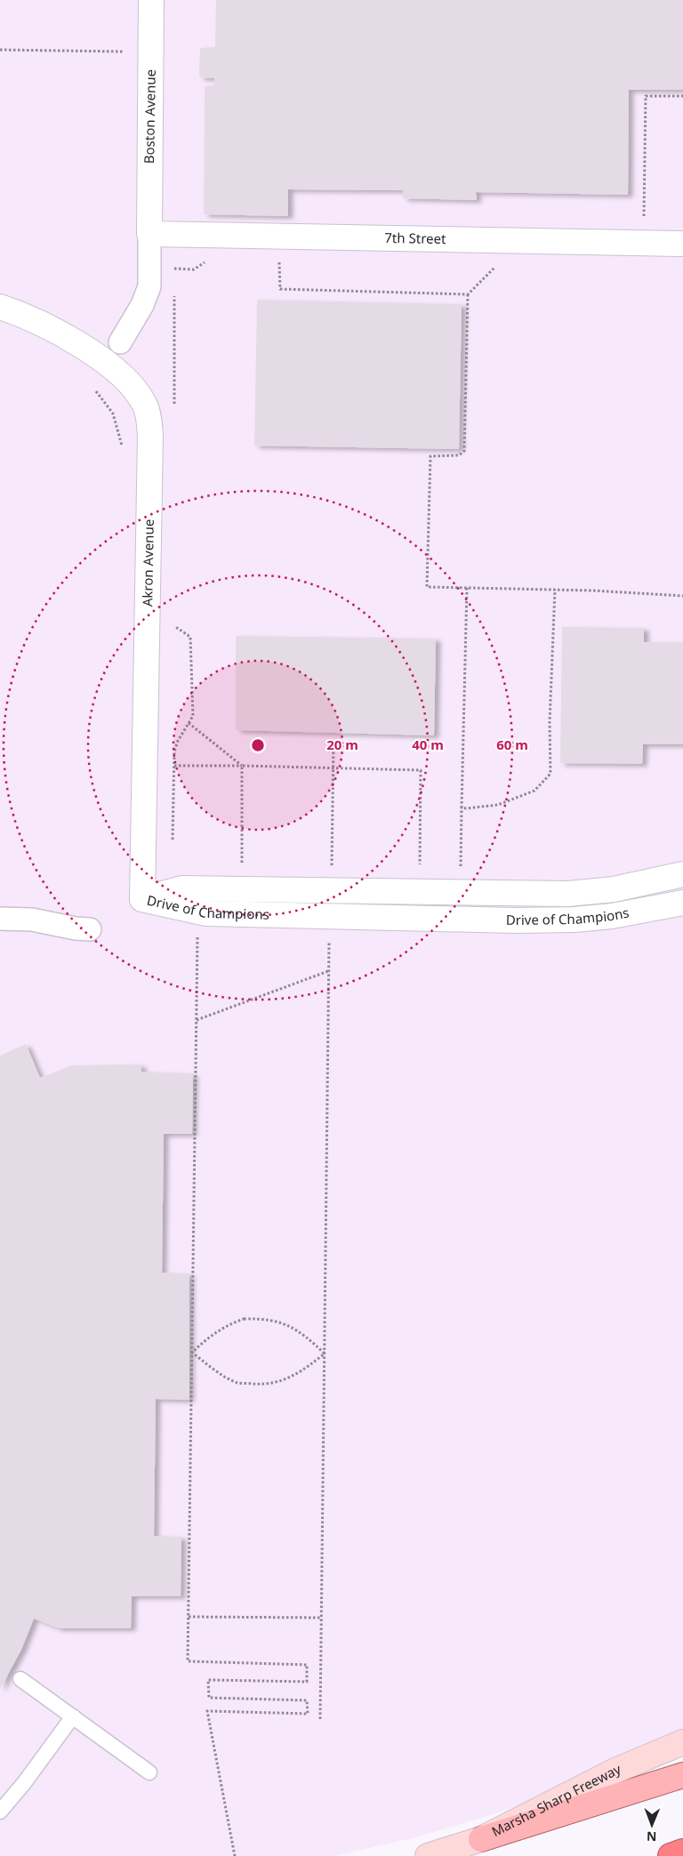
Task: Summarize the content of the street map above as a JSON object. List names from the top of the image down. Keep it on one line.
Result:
{"streets":{"main road":["Marsha Sharp Freeway"],"street":["Boston Avenue","7th Street","Akron Avenue","Drive of Champions"]},"crossings":[["Boston Avenue","7th Street"],["Akron Avenue","Drive of Champions"]],"north":"bottom","rings":["20 m","40 m","60 m"]}
